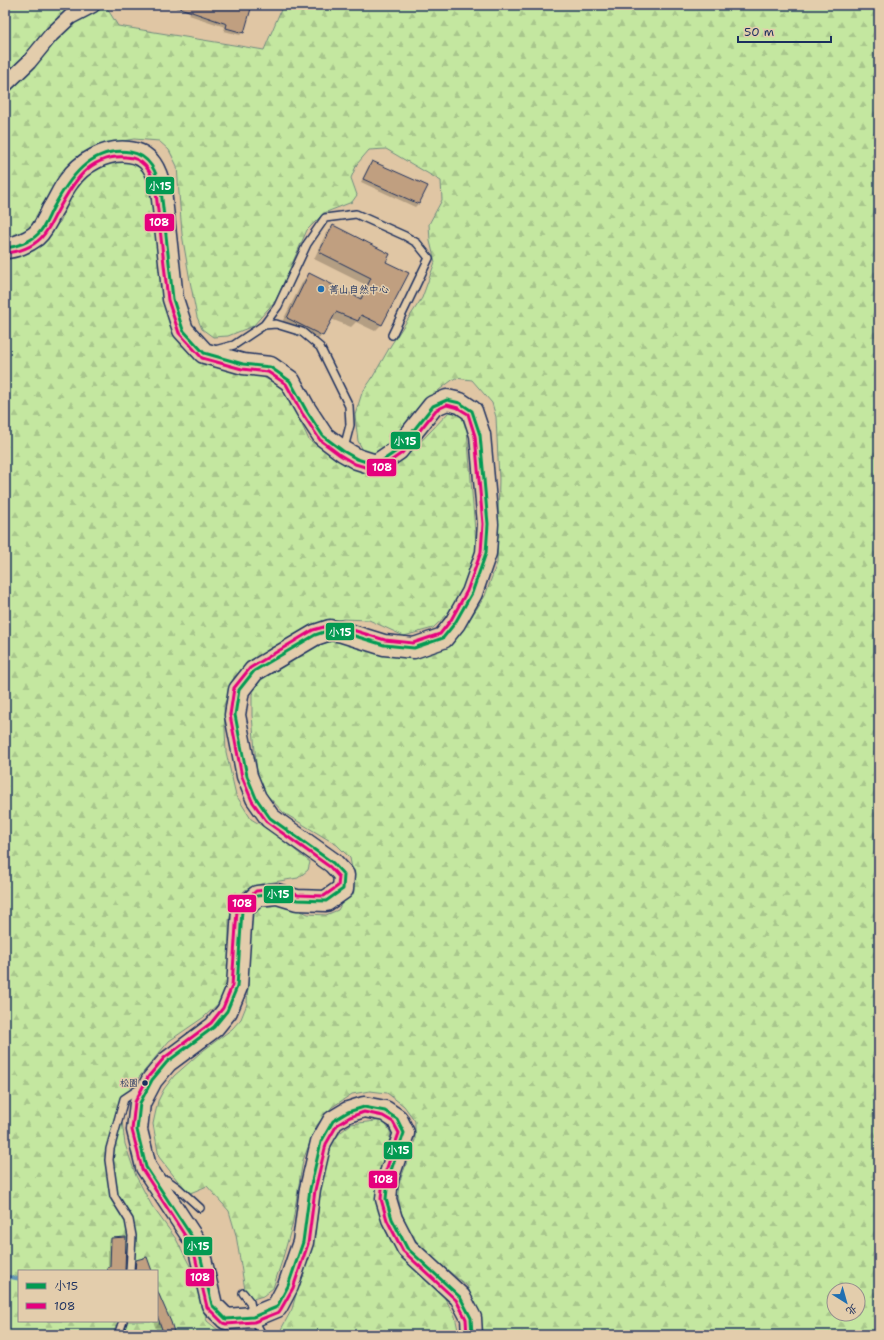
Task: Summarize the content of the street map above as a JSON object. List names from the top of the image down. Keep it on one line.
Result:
{"places":["菁山自然中心","松園"],"lines":["transit line 小15","transit line 108"],"legend":["小15","108"],"scale_bar":"50 m","north":"bottom right"}
